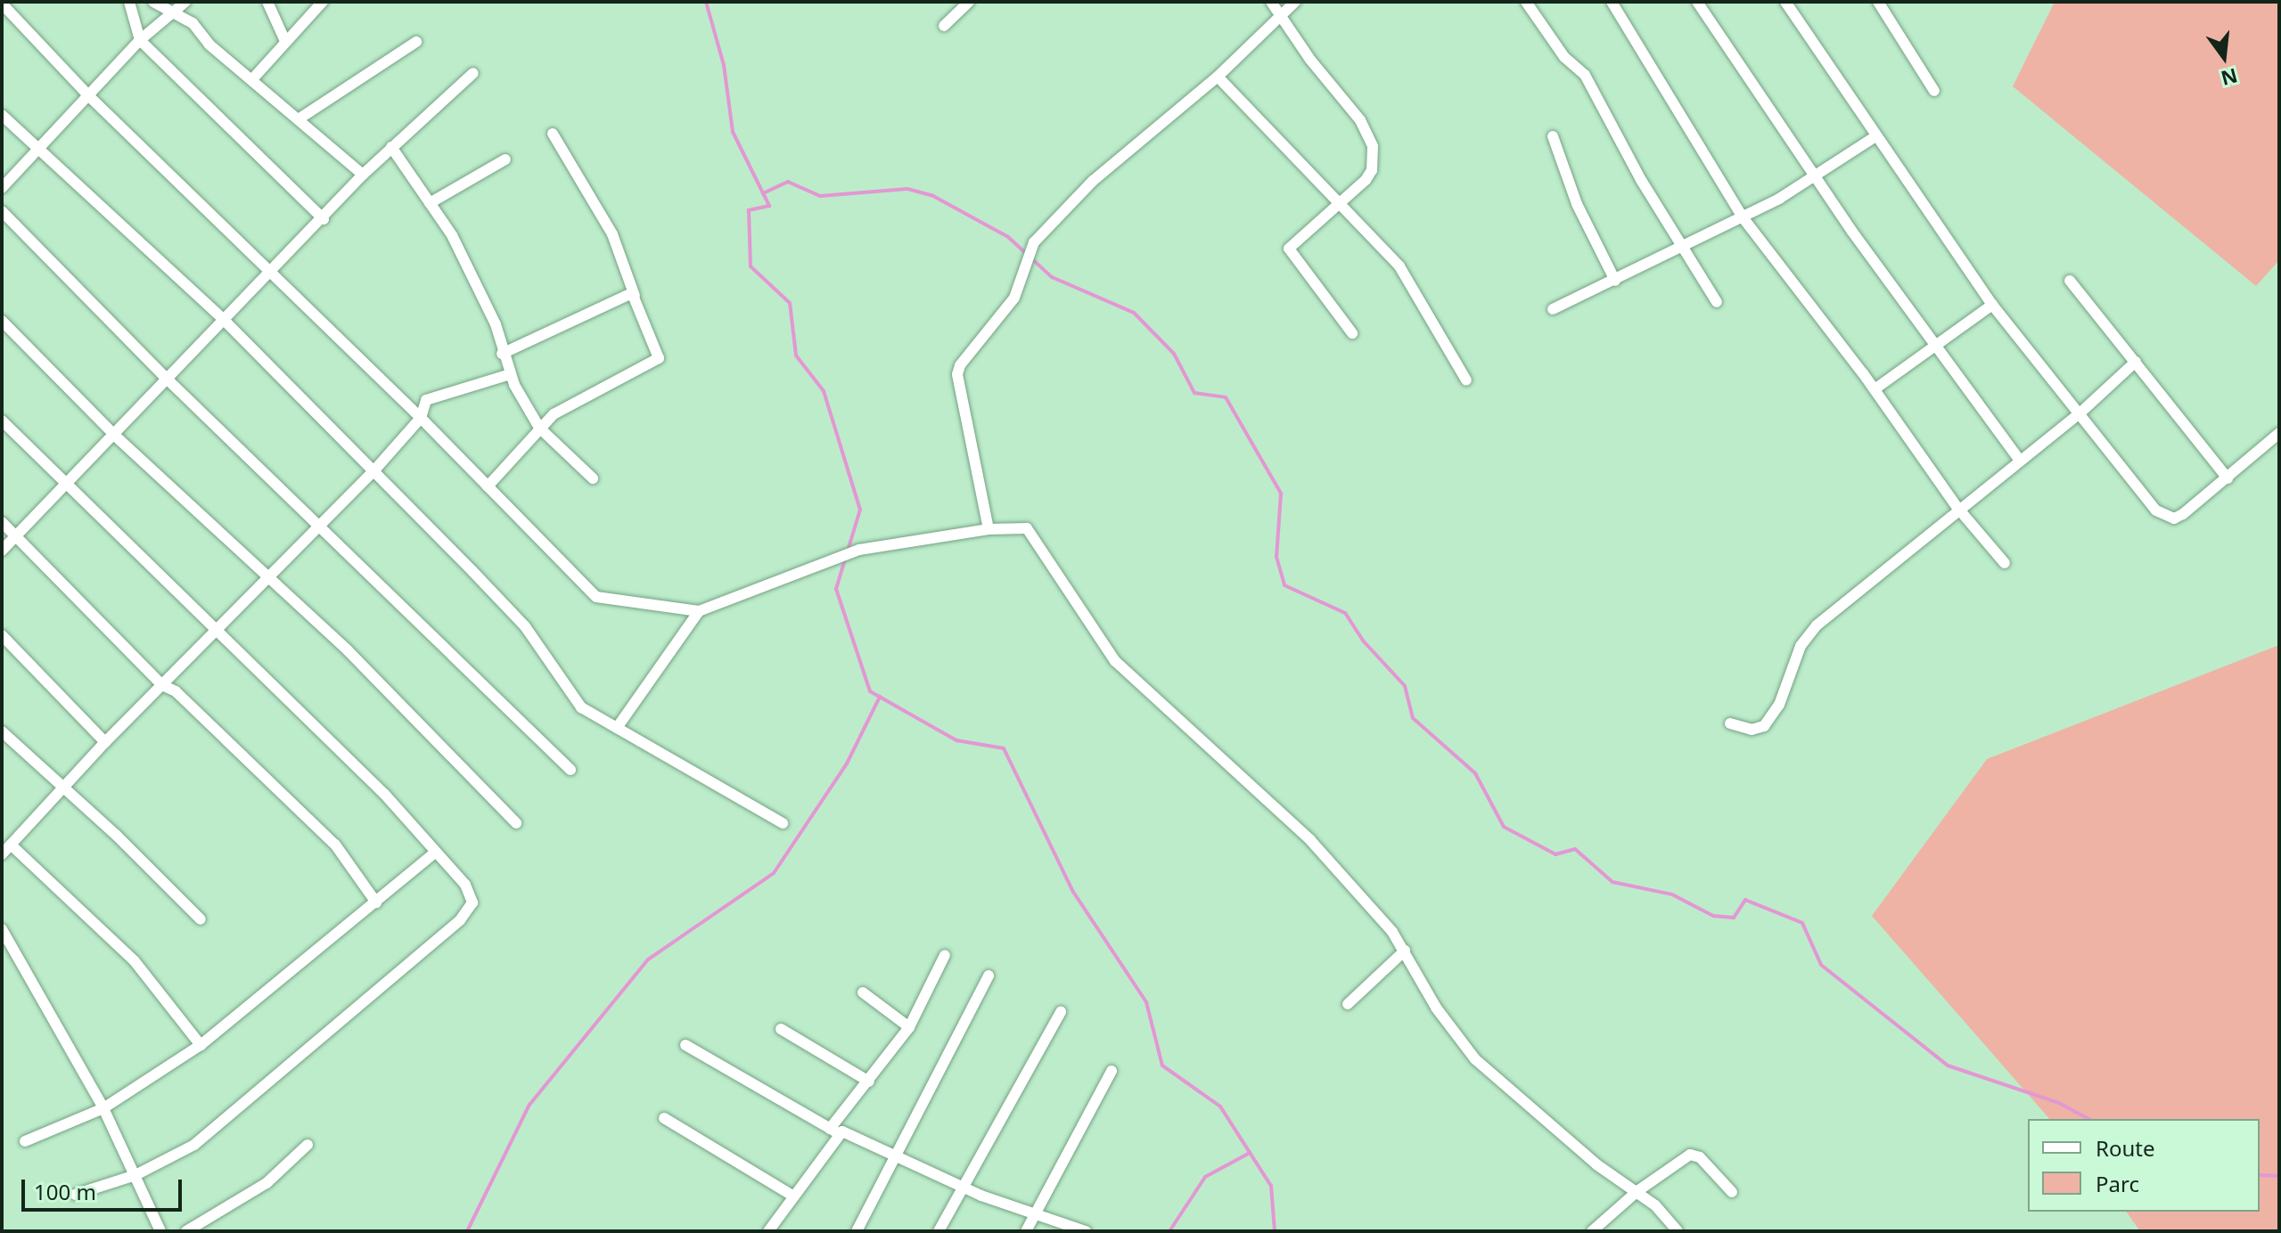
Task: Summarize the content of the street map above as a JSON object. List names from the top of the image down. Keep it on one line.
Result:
{"legend":["Route","Parc"],"scale_bar":"100 m","north":"bottom"}
